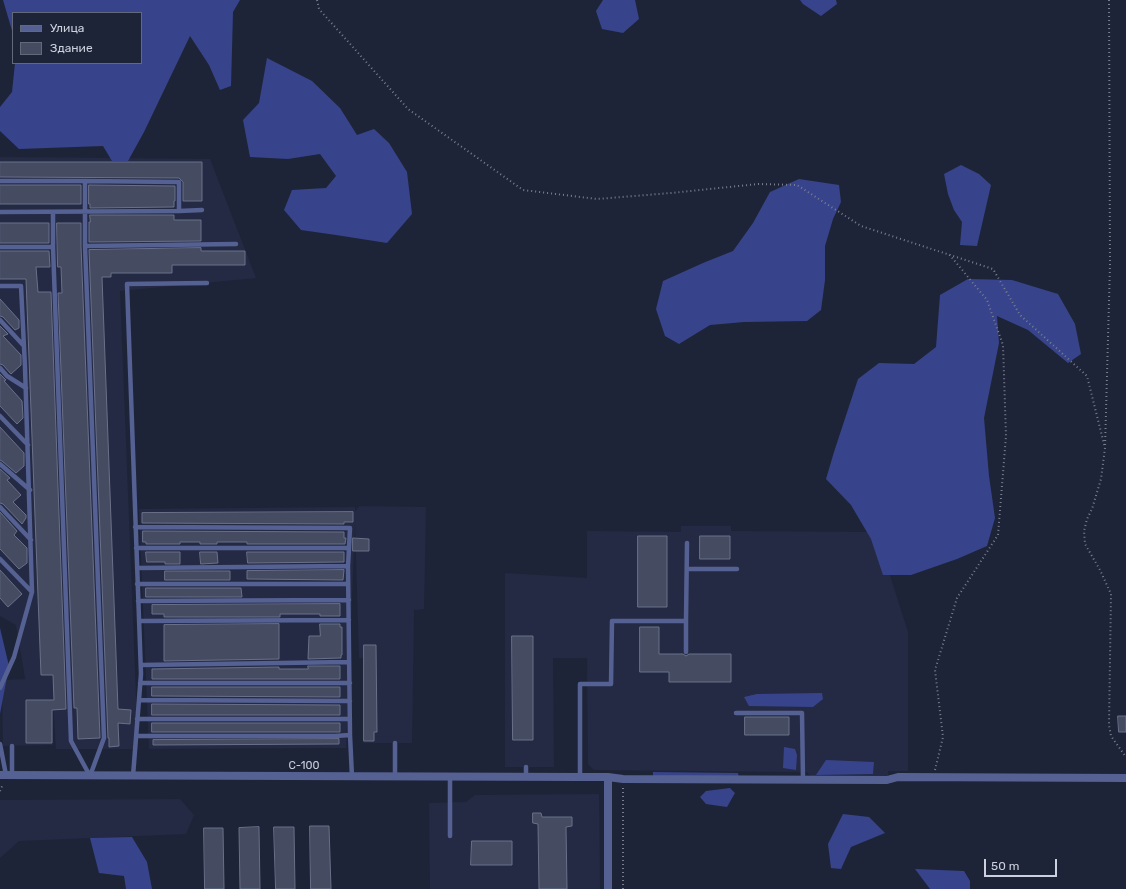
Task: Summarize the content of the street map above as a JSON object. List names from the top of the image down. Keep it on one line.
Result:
{"streets":{"street":["С-100"]},"legend":["Улица","Здание"],"scale_bar":"50 m"}
